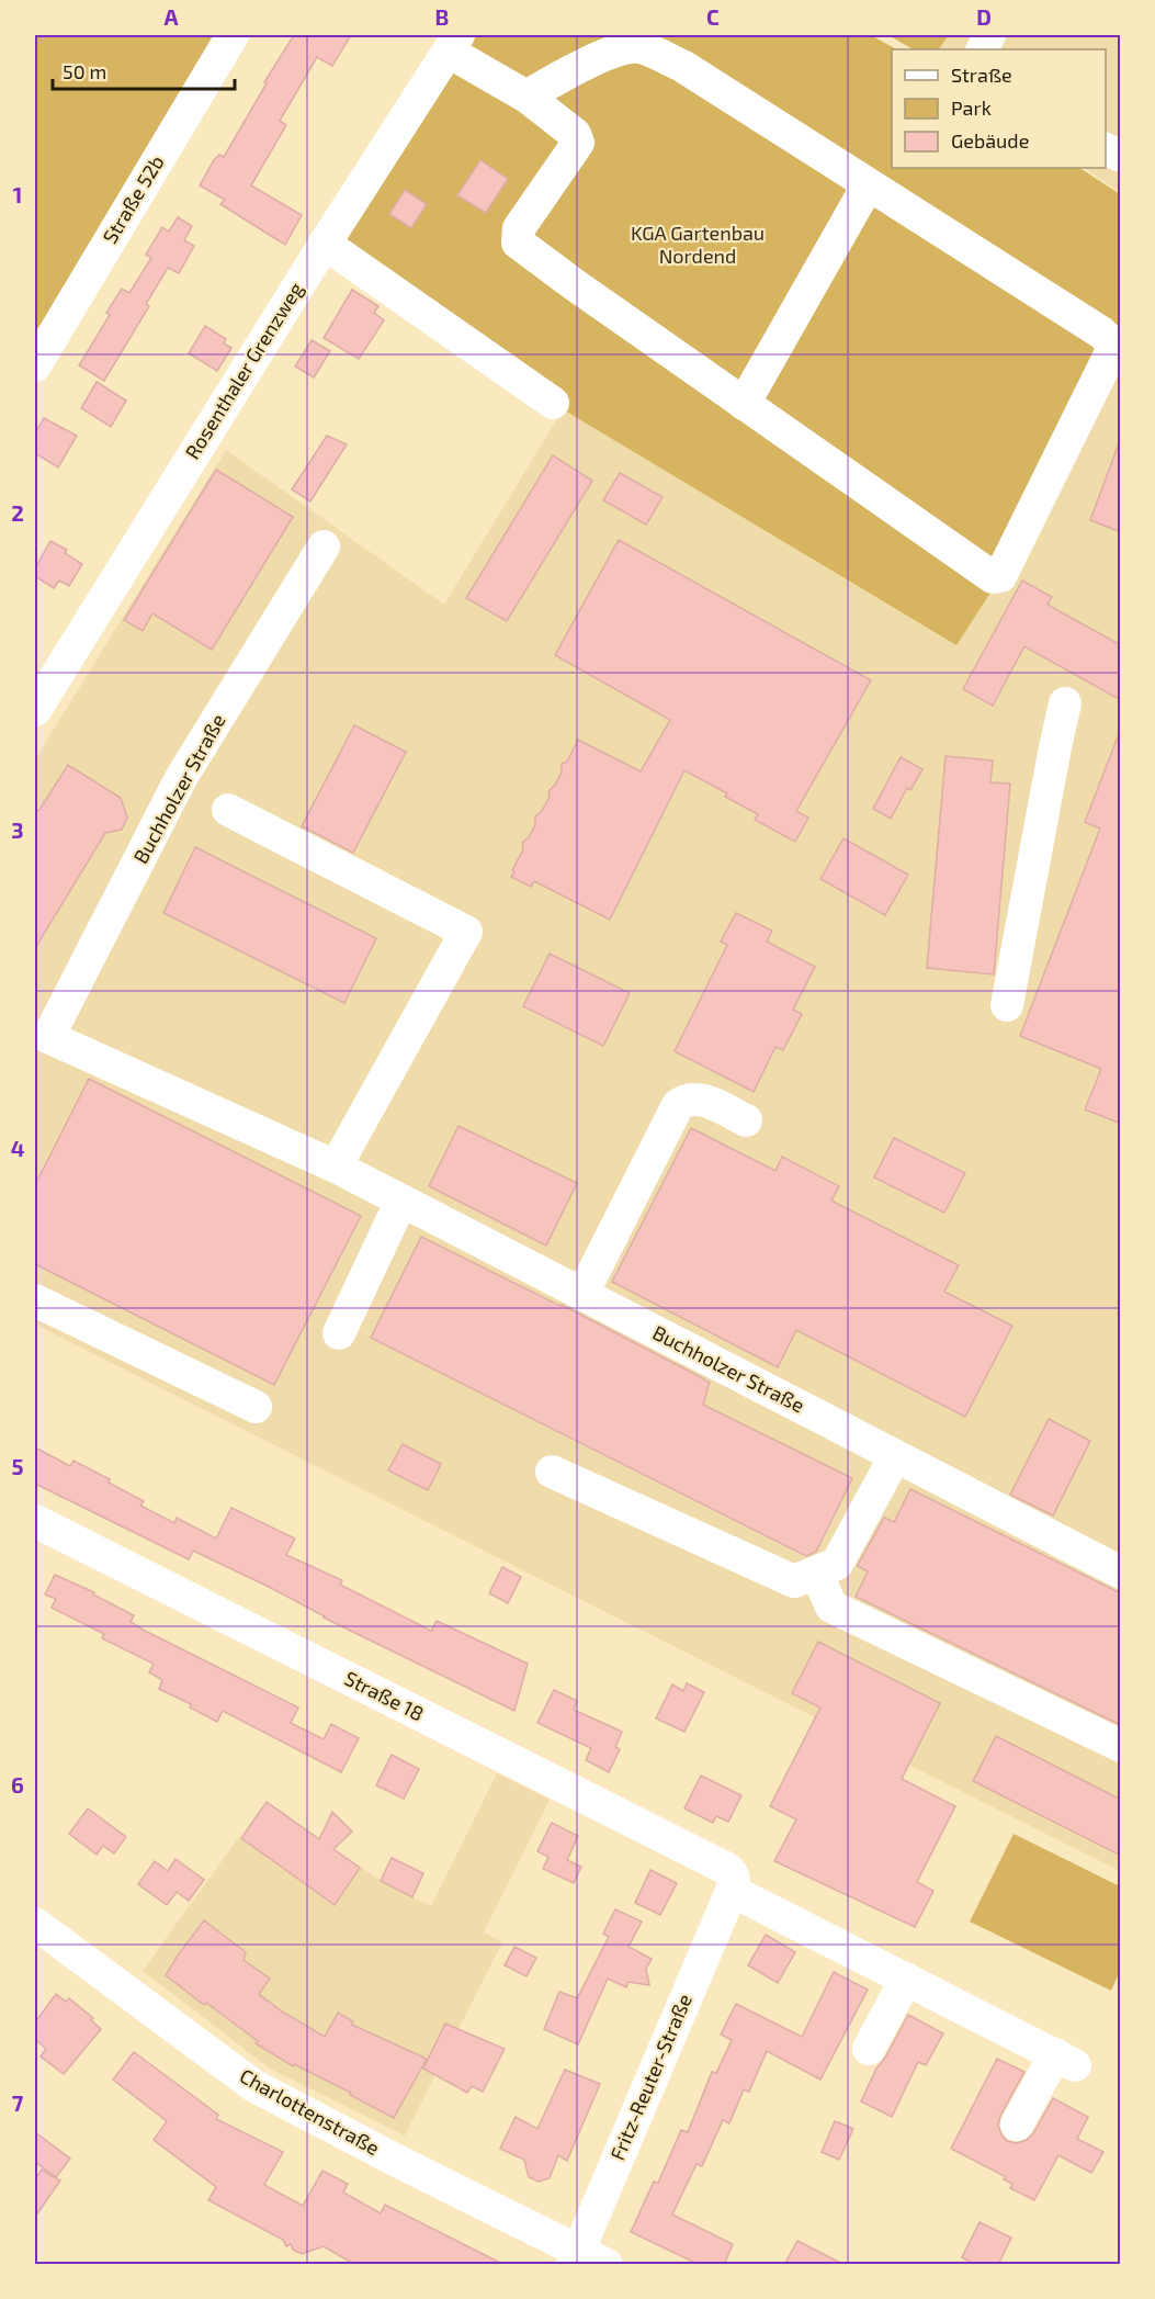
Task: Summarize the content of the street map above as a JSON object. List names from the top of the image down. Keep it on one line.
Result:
{"streets":{"street":["Straße 52b","Rosenthaler Grenzweg","Buchholzer Straße","Straße 18","Fritz-Reuter-Straße","Charlottenstraße"]},"crossings":[["Straße 18","Fritz-Reuter-Straße"],["Fritz-Reuter-Straße","Charlottenstraße"]],"parks":["KGA Gartenbau Nordend"],"legend":["Straße","Park","Gebäude"],"scale_bar":"50 m","grid":{"columns":["A","B","C","D"],"rows":["1","2","3","4","5","6","7"]}}
